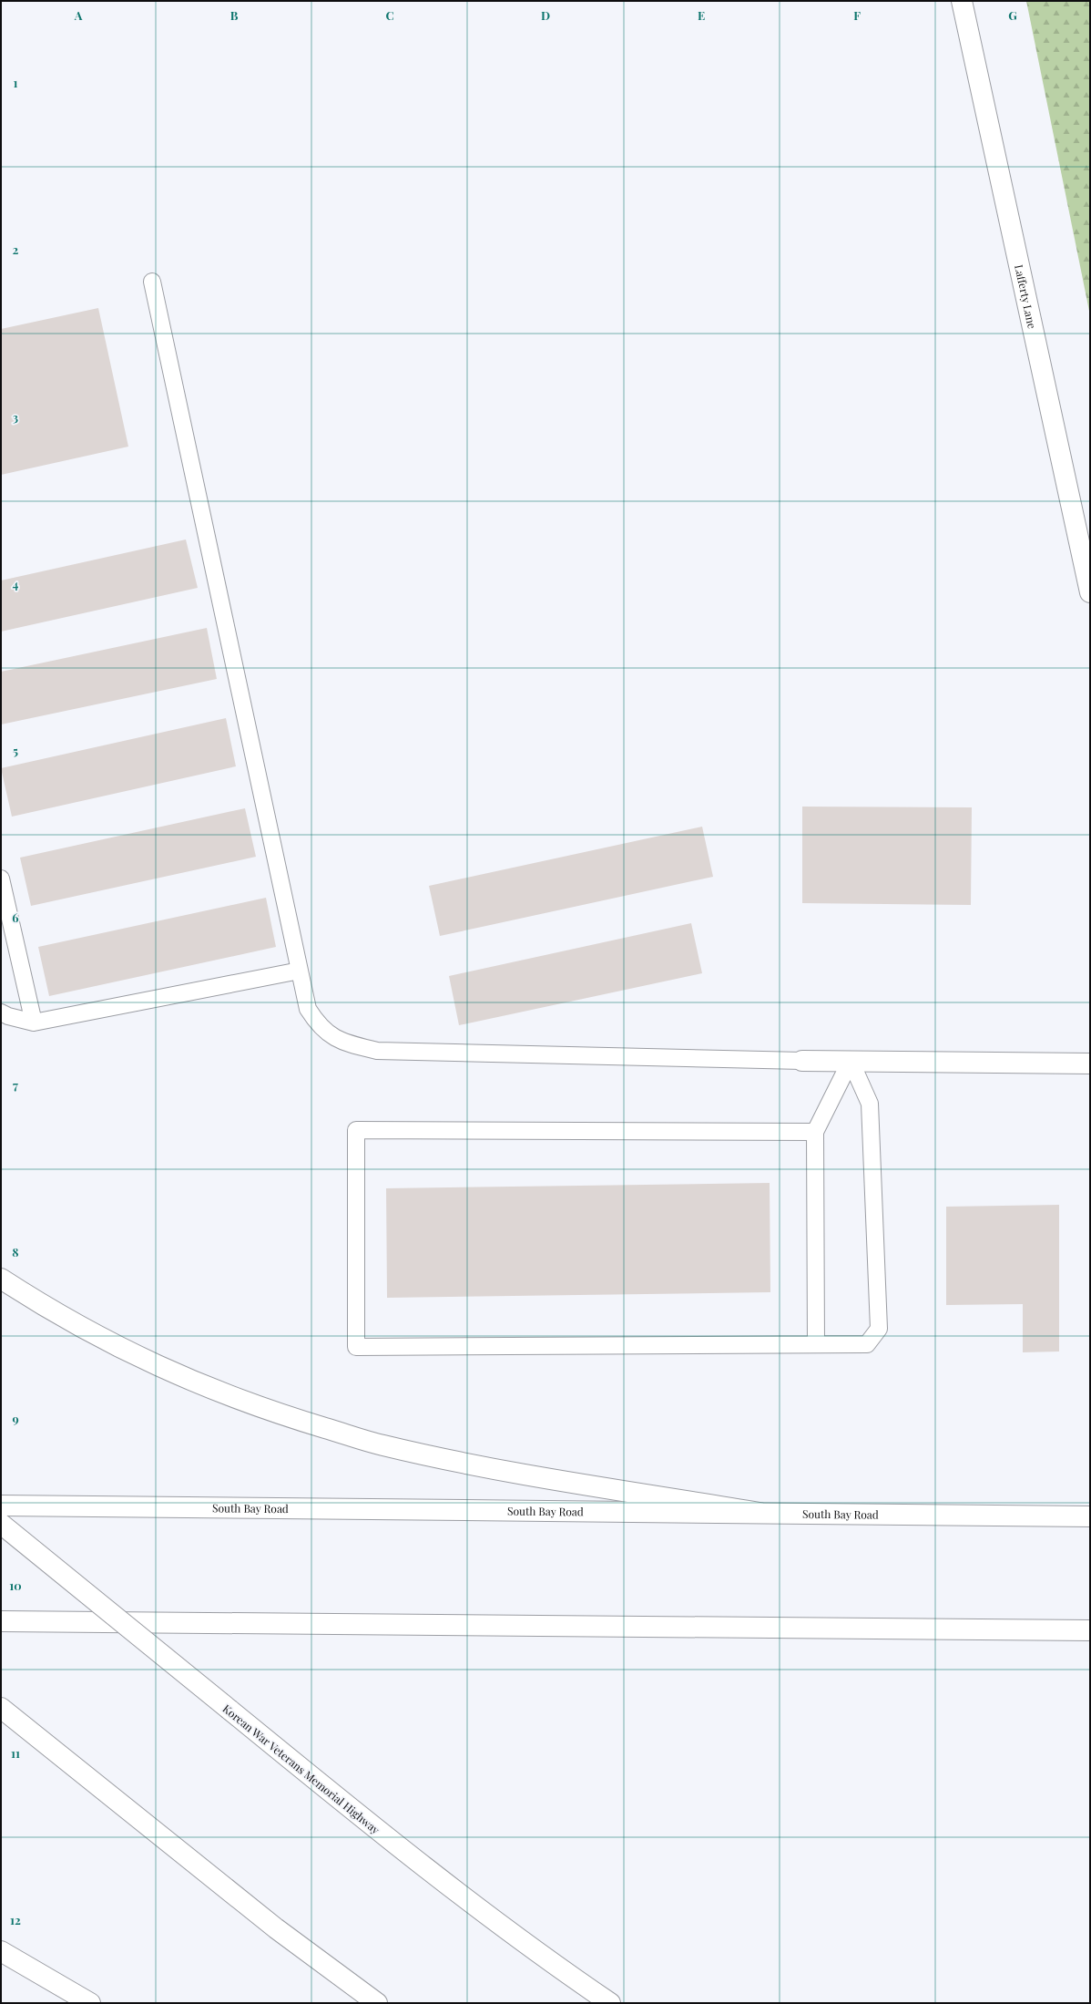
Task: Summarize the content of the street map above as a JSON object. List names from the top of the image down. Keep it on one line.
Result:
{"streets":{"main road":["Lafferty Lane","South Bay Road","Korean War Veterans Memorial Highway"]},"grid":{"columns":["A","B","C","D","E","F","G"],"rows":["1","2","3","4","5","6","7","8","9","10","11","12"]}}
